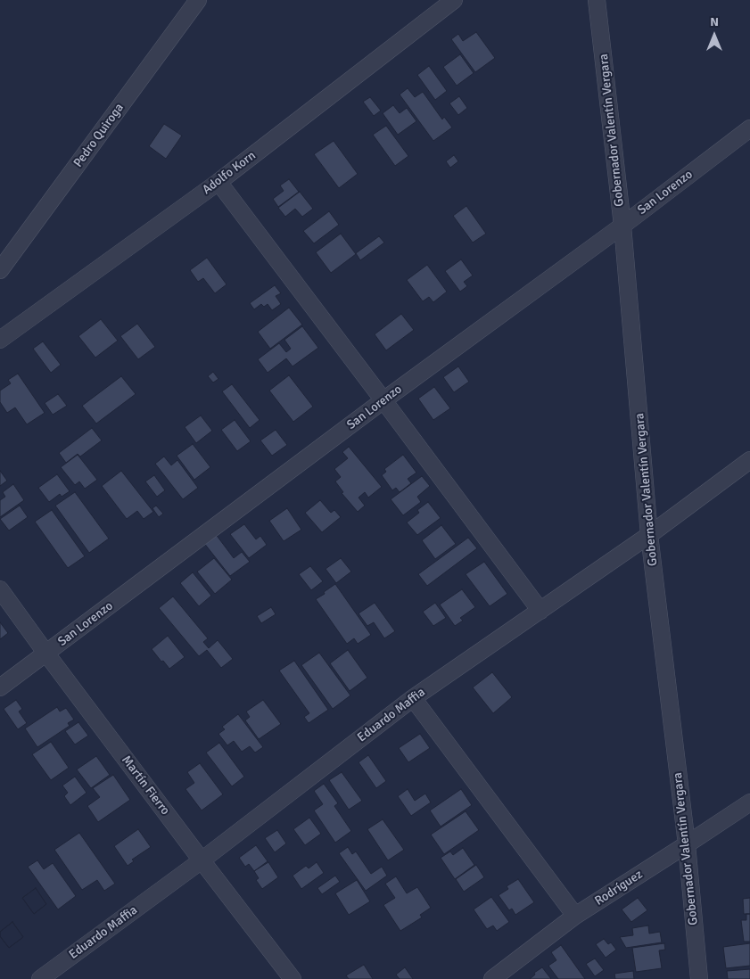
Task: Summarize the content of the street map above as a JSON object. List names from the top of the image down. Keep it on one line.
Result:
{"streets":{"street":["Gobernador Valentín Vergara","Pedro Quiroga","Adolfo Korn","San Lorenzo","Eduardo Maffia","Martín Fierro","Rodríguez"]},"crossings":[["Gobernador Valentín Vergara","San Lorenzo"],["Gobernador Valentín Vergara","Eduardo Maffia"],["Gobernador Valentín Vergara","Rodríguez"],["San Lorenzo","Martín Fierro"],["Eduardo Maffia","Martín Fierro"]],"north":"top"}
